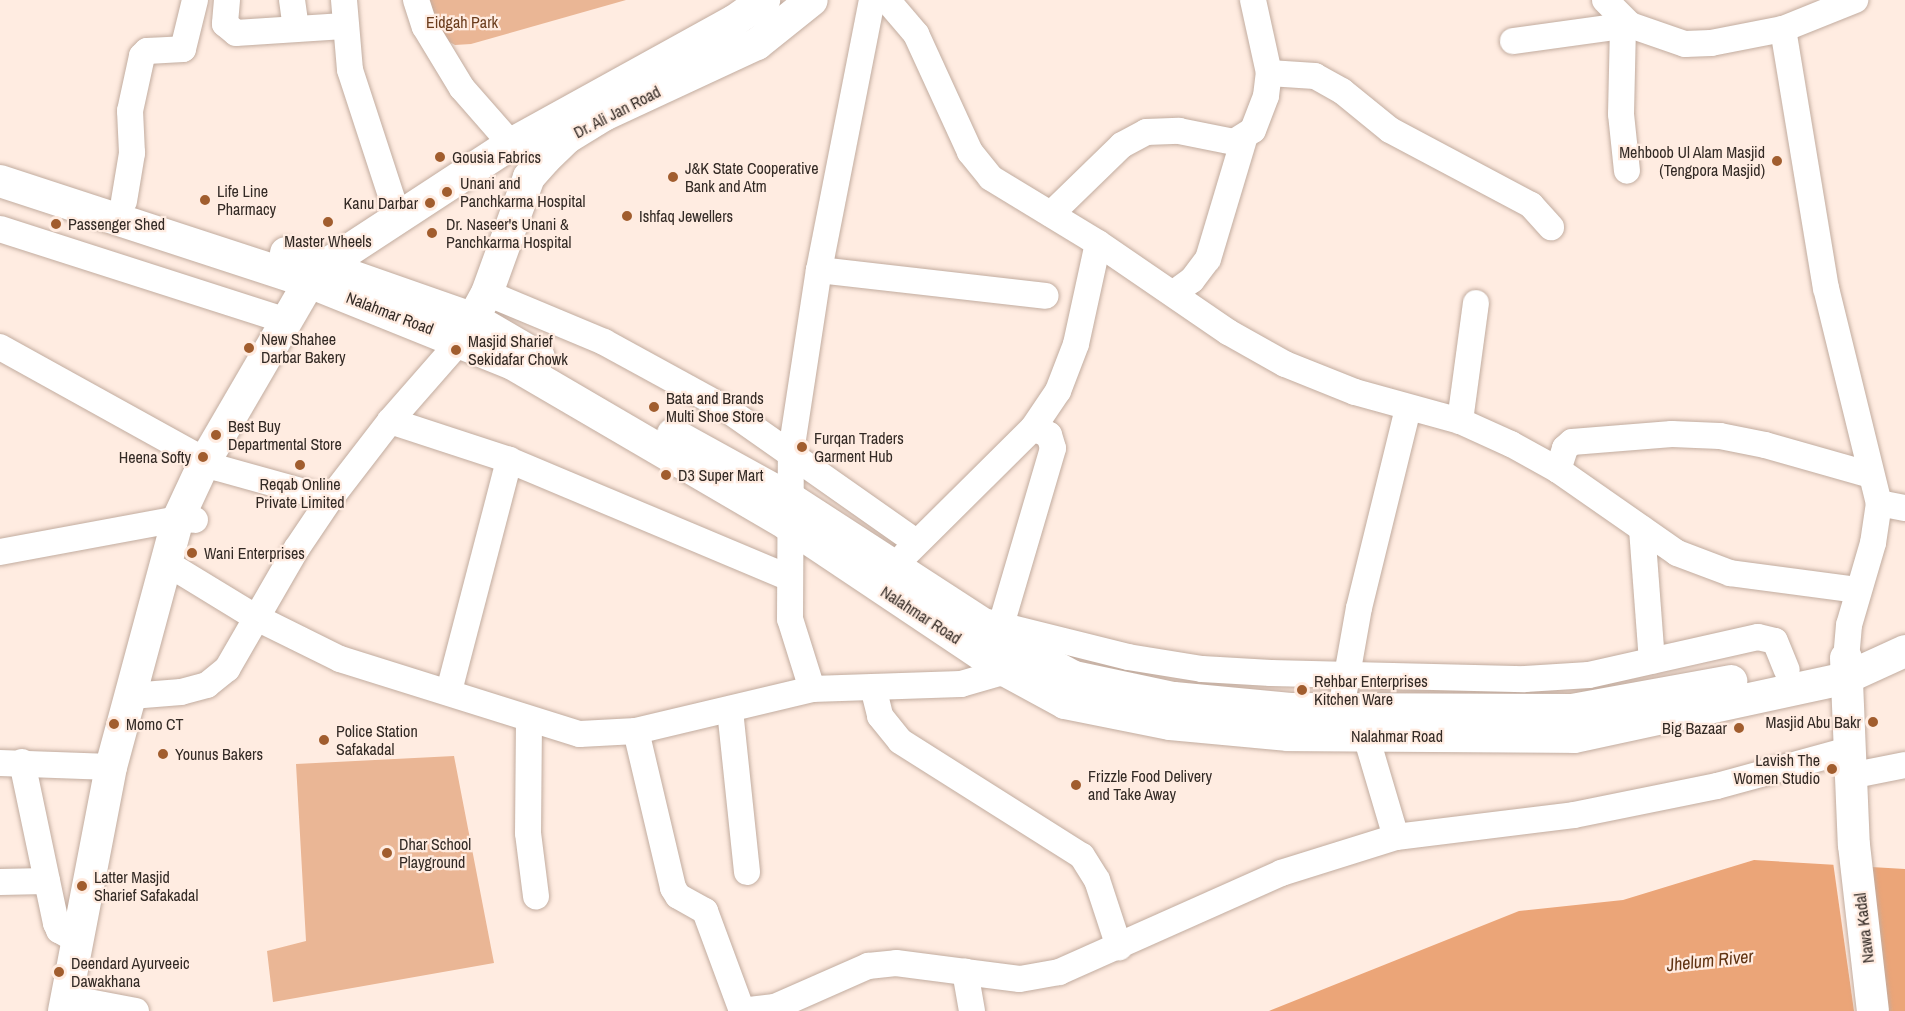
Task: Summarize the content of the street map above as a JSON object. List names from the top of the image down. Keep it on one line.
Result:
{"streets":{"main road":["Dr. Ali Jan Road","Nalahmar Road","Nawa Kadal"]},"crossings":[["Dr. Ali Jan Road","Nalahmar Road"],["Nalahmar Road","Nawa Kadal"]],"water":["Jhelum River"],"parks":["Eidgah Park"],"places":["Gousia Fabrics","Mehboob Ul Alam Masjid (Tengpora Masjid)","J&K State Cooperative Bank and Atm","Unani and Panchkarma Hospital","Life Line Pharmacy","Kanu Darbar","Ishfaq Jewellers","Master Wheels","Passenger Shed","Dr. Naseer's Unani & Panchkarma Hospital","New Shahee Darbar Bakery","Masjid Sharief Sekidafar Chowk","Bata and Brands Multi Shoe Store","Best Buy Departmental Store","Furqan Traders Garment Hub","Heena Softy","Reqab Online Private Limited","D3 Super Mart","Wani Enterprises","Rehbar Enterprises Kitchen Ware","Masjid Abu Bakr","Momo CT","Big Bazaar","Police Station Safakadal","Younus Bakers","Lavish The Women Studio","Frizzle Food Delivery and Take Away","Dhar School Playground","Latter Masjid Sharief Safakadal","Deendard Ayurveeic Dawakhana"]}
